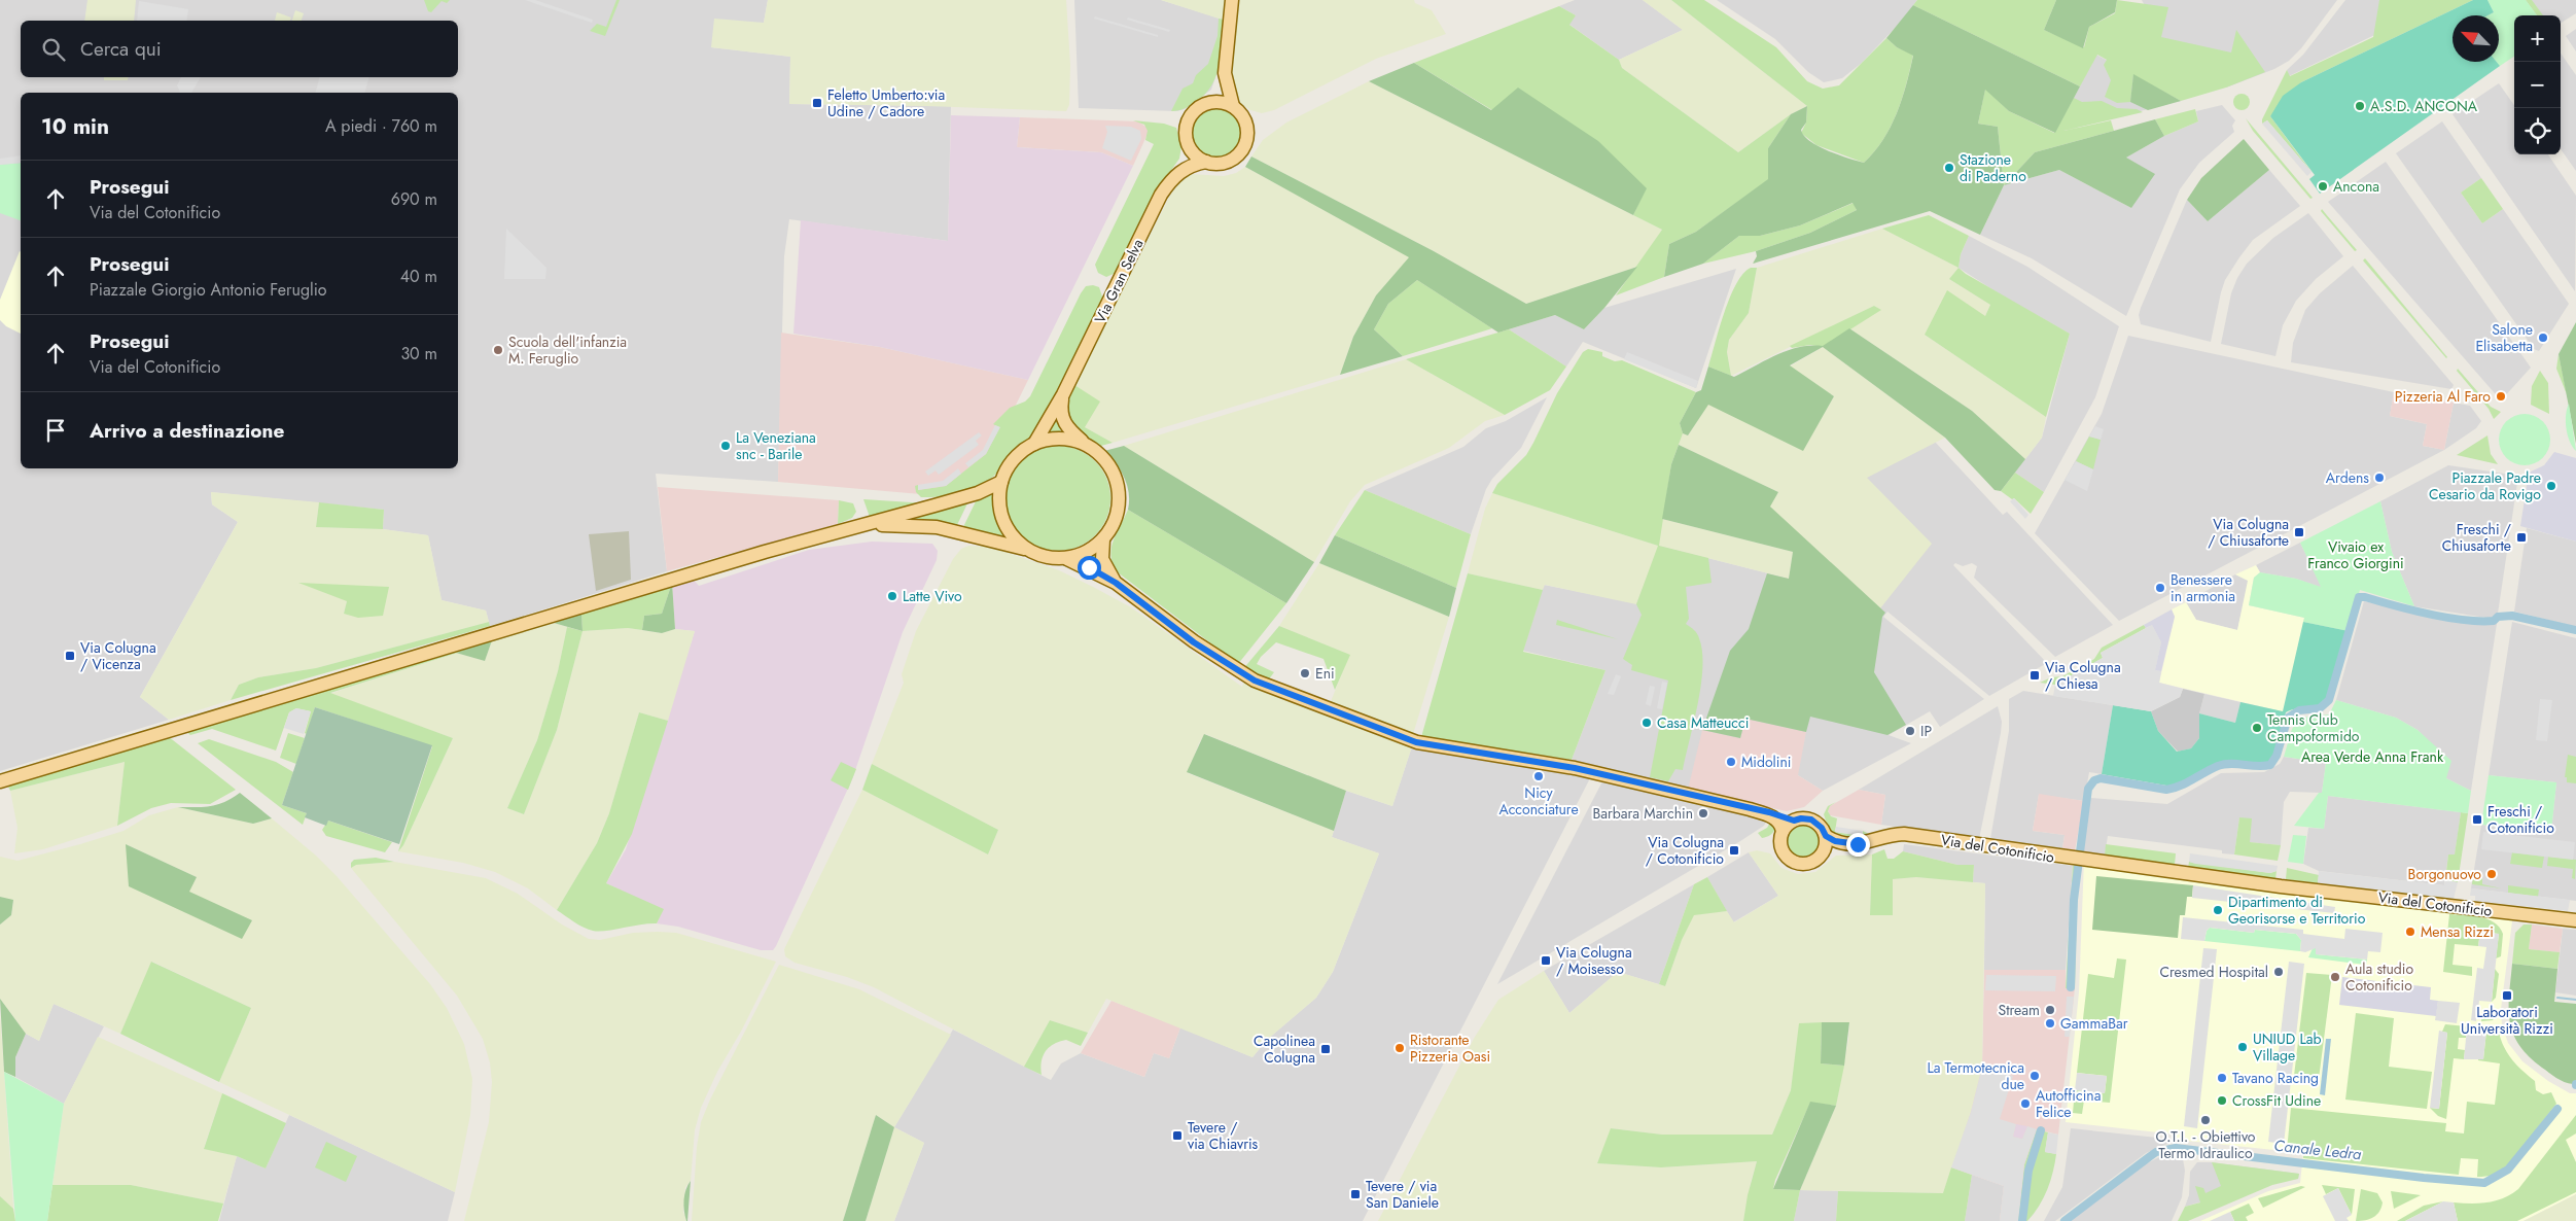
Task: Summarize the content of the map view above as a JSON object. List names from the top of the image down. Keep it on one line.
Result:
{"streets":{"main road":["Via Gran Selva","Via del Cotonificio"]},"water":["Canale Ledra"],"parks":["Vivaio ex Franco Giorgini","Area Verde Anna Frank"],"places":{"transit":["Feletto Umberto:via Udine / Cadore","Via Colugna / Chiusaforte","Freschi / Chiusaforte","Via Colugna / Vicenza","Via Colugna / Chiesa","Freschi / Cotonificio","Via Colugna / Cotonificio","Via Colugna / Moisesso","Laboratori Università Rizzi","Capolinea Colugna","Tevere / via Chiavris","Tevere / via San Daniele"],"other":["A.S.D. ANCONA","Stazione di Paderno","Ancona","Salone Elisabetta","Scuola dell'infanzia M. Feruglio","Pizzeria Al Faro","La Veneziana snc - Barile","Ardens","Piazzale Padre Cesario da Rovigo","Benessere in armonia","Latte Vivo","Eni","Casa Matteucci","Tennis Club Campoformido","IP","Midolini","Nicy Acconciature","Barbara Marchin","Borgonuovo","Dipartimento di Georisorse e Territorio","Mensa Rizzi","Cresmed Hospital","Aula studio Cotonificio","Stream","GammaBar","UNIUD Lab Village","Ristorante Pizzeria Oasi","La Termotecnica due","Tavano Racing","CrossFit Udine","Autofficina Felice","O.T.I. - Obiettivo Termo Idraulico"]},"north":"top left","page":{"map_buttons":["+","−"],"search":"Cerca qui","heading":["10 min","A piedi · 760 m"],"list":[["Prosegui","Via del Cotonificio","690 m"],["Prosegui","Piazzale Giorgio Antonio Feruglio","40 m"],["Prosegui","Via del Cotonificio","30 m"],"Arrivo a destinazione"]}}
